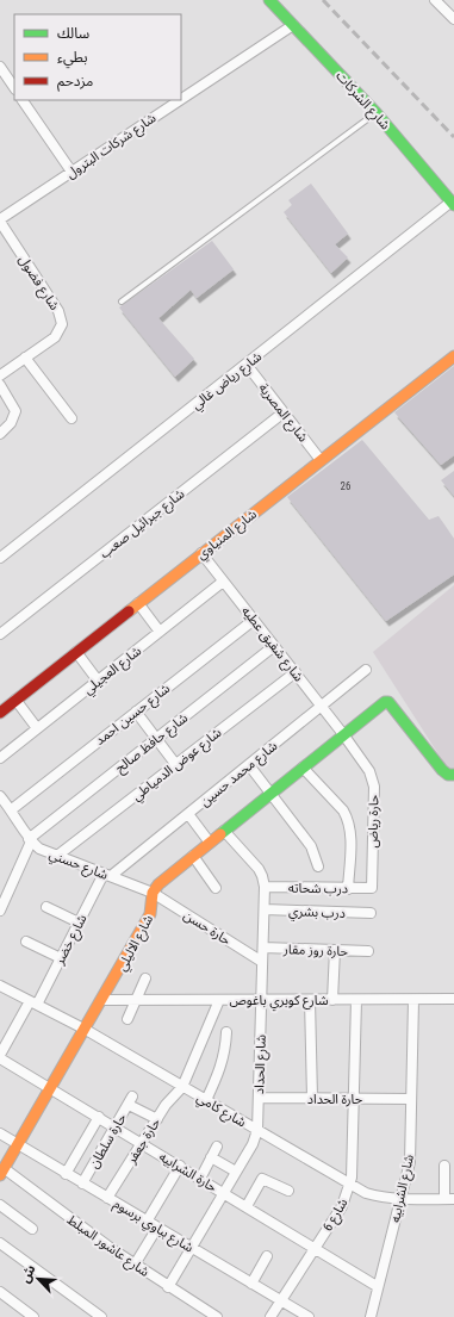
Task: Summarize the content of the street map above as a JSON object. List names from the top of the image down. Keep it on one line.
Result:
{"streets":{"street":["شارع الشركات","شارع شركات البترول","شارع فضول","شارع رياض غالي","شارع المصرية","شارع جبرائيل صعب","شارع المنياوي","شارع شفيق عطيه","شارع العجيلي","شارع حسين احمد","شارع حافظ صالح","شارع عوض الدمياطي","شارع محمد حسين","حارة رياض","شارع حسني","درب شحاته","درب بشري","حارة حسن","شارع خضر","شارع الاليلي","حارة روز مقار","شارع كوبري باغوص","شارع الحداد","حارة الحداد","شارع كامي","حارة سلطان","حارة جعفر","حارة الشرابيه","شارع الشرابيه","شارع 6","شارع بباوي برسوم","شارع عاشور المبلط"]},"crossings":[["شارع الشركات","شارع شركات البترول"],["شارع الشركات","شارع رياض غالي"],["شارع شركات البترول","شارع فضول"],["شارع رياض غالي","شارع المصرية"],["شارع المصرية","شارع جبرائيل صعب"],["شارع المصرية","شارع المنياوي"],["شارع المنياوي","شارع شفيق عطيه"],["شارع شفيق عطيه","شارع العجيلي"],["شارع شفيق عطيه","شارع حسين احمد"],["شارع شفيق عطيه","شارع حافظ صالح"],["شارع شفيق عطيه","شارع عوض الدمياطي"],["شارع شفيق عطيه","شارع محمد حسين"],["شارع شفيق عطيه","حارة رياض"],["شارع حافظ صالح","شارع حسني"],["شارع عوض الدمياطي","شارع حسني"],["شارع محمد حسين","شارع حسني"],["شارع محمد حسين","شارع خضر"],["حارة رياض","درب شحاته"],["شارع حسني","حارة حسن"],["شارع حسني","شارع خضر"],["شارع حسني","شارع الاليلي"],["درب شحاته","شارع الحداد"],["درب بشري","شارع الحداد"],["حارة حسن","شارع الاليلي"],["حارة حسن","شارع الحداد"],["شارع خضر","شارع كامي"],["شارع خضر","حارة الشرابيه"],["شارع الاليلي","شارع كوبري باغوص"],["شارع الاليلي","شارع كامي"],["شارع الاليلي","حارة الشرابيه"],["شارع الاليلي","شارع بباوي برسوم"],["شارع الاليلي","شارع عاشور المبلط"],["حارة روز مقار","شارع الحداد"],["شارع كوبري باغوص","شارع الحداد"],["شارع كوبري باغوص","حارة جعفر"],["شارع كوبري باغوص","شارع الشرابيه"],["شارع كوبري باغوص","شارع 6"],["شارع الحداد","حارة الحداد"],["شارع الحداد","شارع كامي"],["شارع الحداد","حارة الشرابيه"],["شارع الحداد","شارع بباوي برسوم"],["شارع الحداد","شارع عاشور المبلط"],["حارة الحداد","شارع الشرابيه"],["حارة الحداد","شارع 6"],["شارع كامي","حارة جعفر"],["شارع كامي","شارع الشرابيه"],["شارع كامي","شارع 6"],["حارة سلطان","حارة جعفر"],["حارة سلطان","حارة الشرابيه"],["حارة سلطان","شارع بباوي برسوم"],["حارة جعفر","حارة الشرابيه"],["حارة جعفر","شارع بباوي برسوم"],["حارة الشرابيه","شارع الشرابيه"],["حارة الشرابيه","شارع 6"],["شارع 6","شارع بباوي برسوم"]],"house_numbers":["26"],"legend":["سالك","بطيء","مزدحم"],"north":"top left"}
